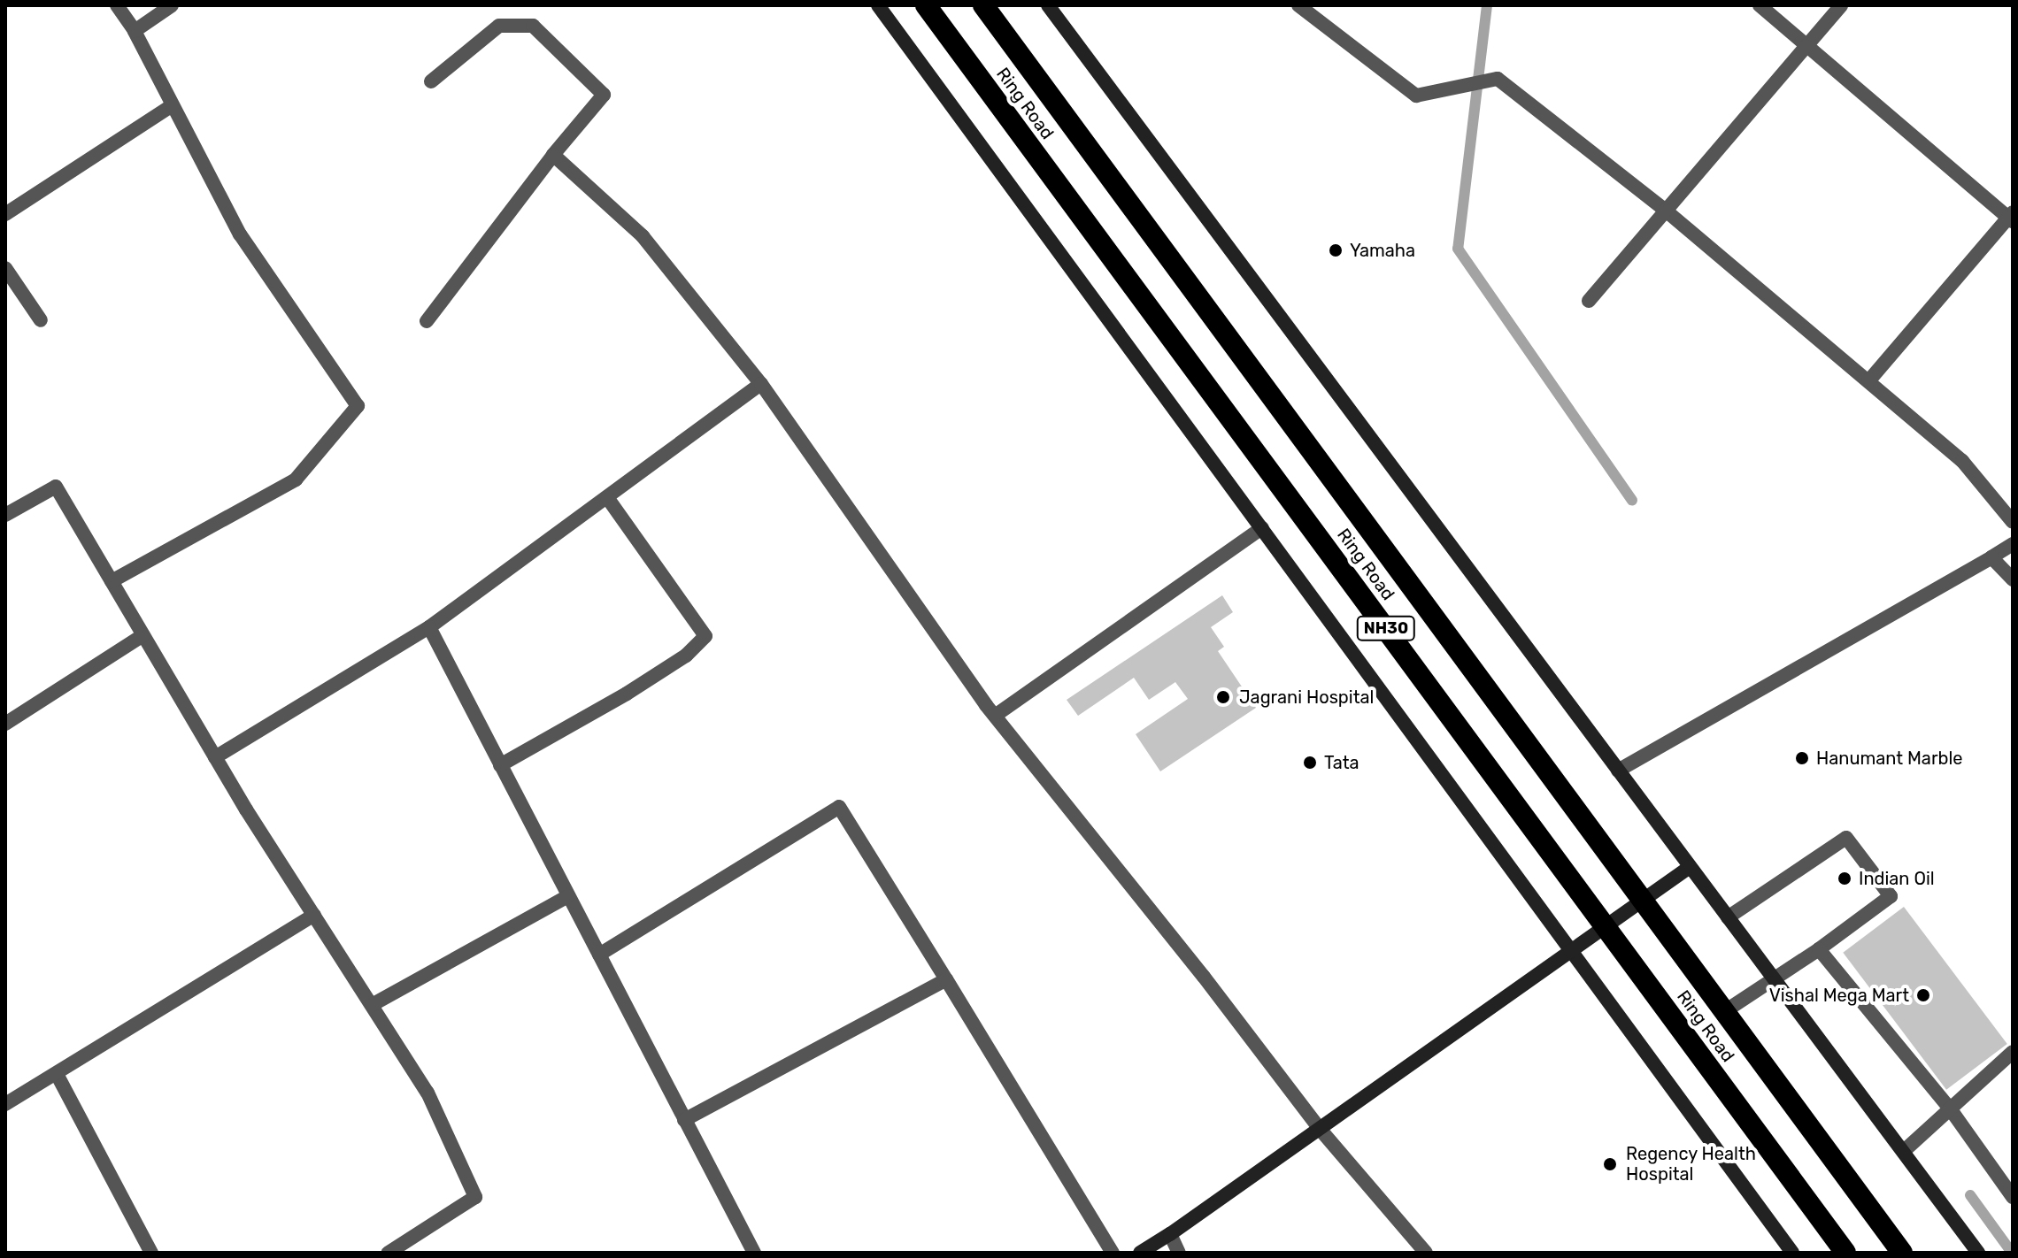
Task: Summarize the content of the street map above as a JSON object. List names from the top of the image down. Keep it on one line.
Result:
{"streets":{"highway":["Ring Road","NH30"]},"places":["Yamaha","Jagrani Hospital","Hanumant Marble","Tata","Indian Oil","Vishal Mega Mart","Regency Health Hospital"]}
